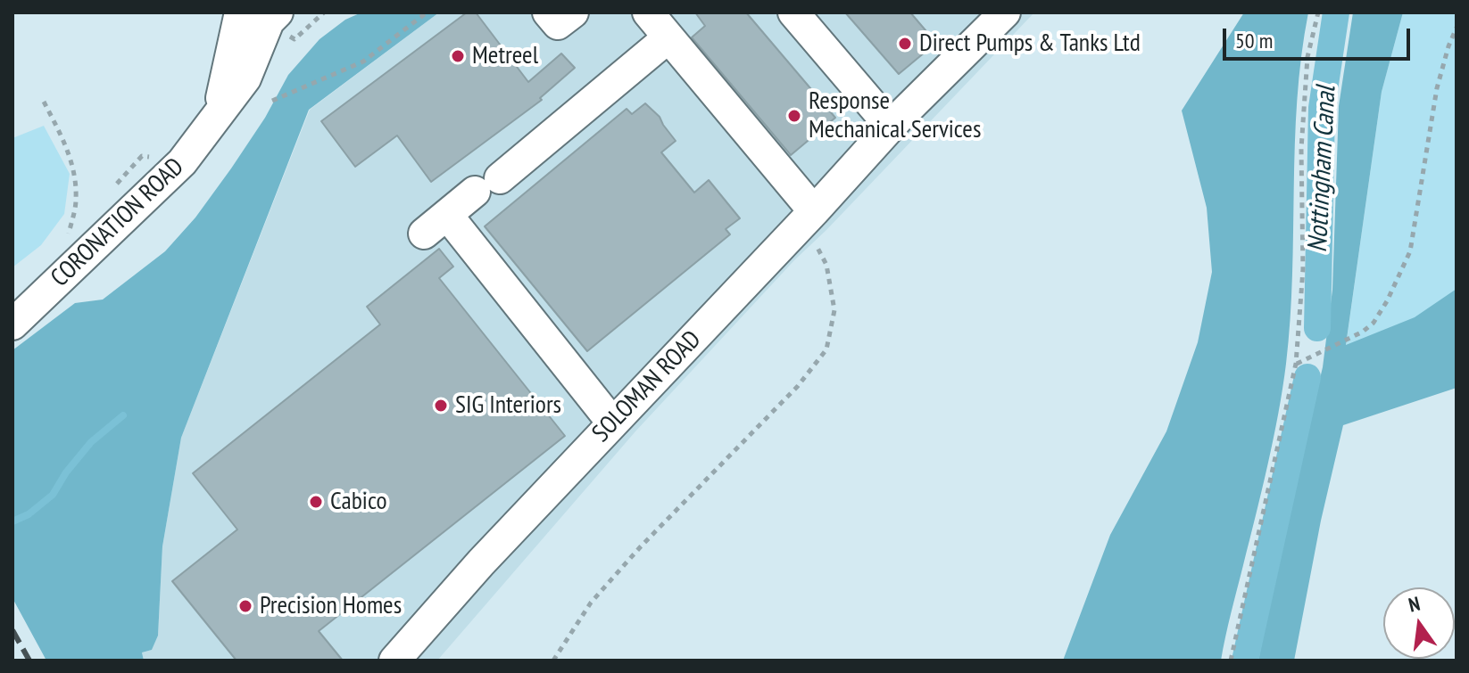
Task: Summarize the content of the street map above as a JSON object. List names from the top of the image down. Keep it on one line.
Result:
{"streets":{"street":["CORONATION ROAD","SOLOMAN ROAD"]},"water":["Nottingham Canal"],"places":["Direct Pumps & Tanks Ltd","Metreel","Response Mechanical Services","SIG Interiors","Cabico","Precision Homes"],"scale_bar":"50 m","north":"top"}
